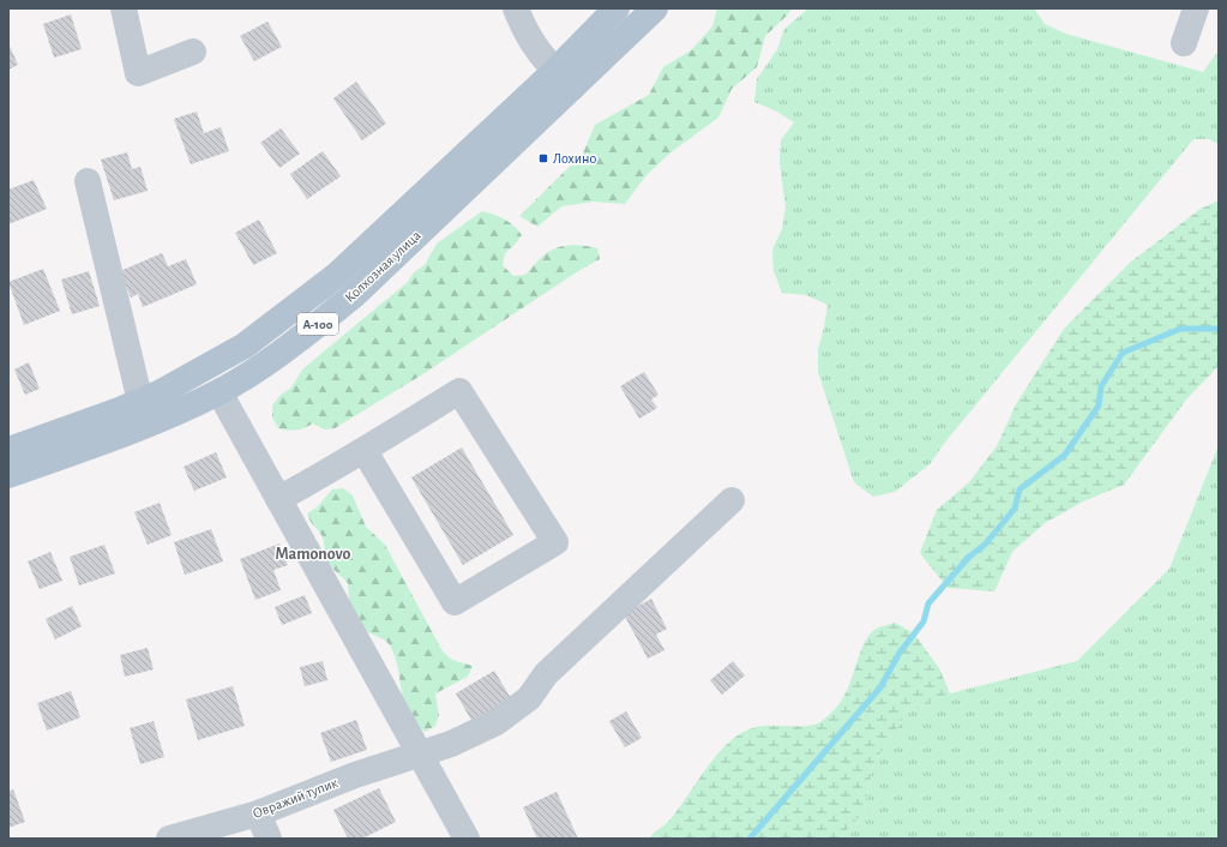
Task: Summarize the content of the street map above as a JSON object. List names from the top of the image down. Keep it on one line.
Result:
{"streets":{"main road":["Колхозная улица","А-100"],"street":["Овражий тупик"]},"districts":["Mamonovo"],"places":{"transit":["Лохино"]}}
